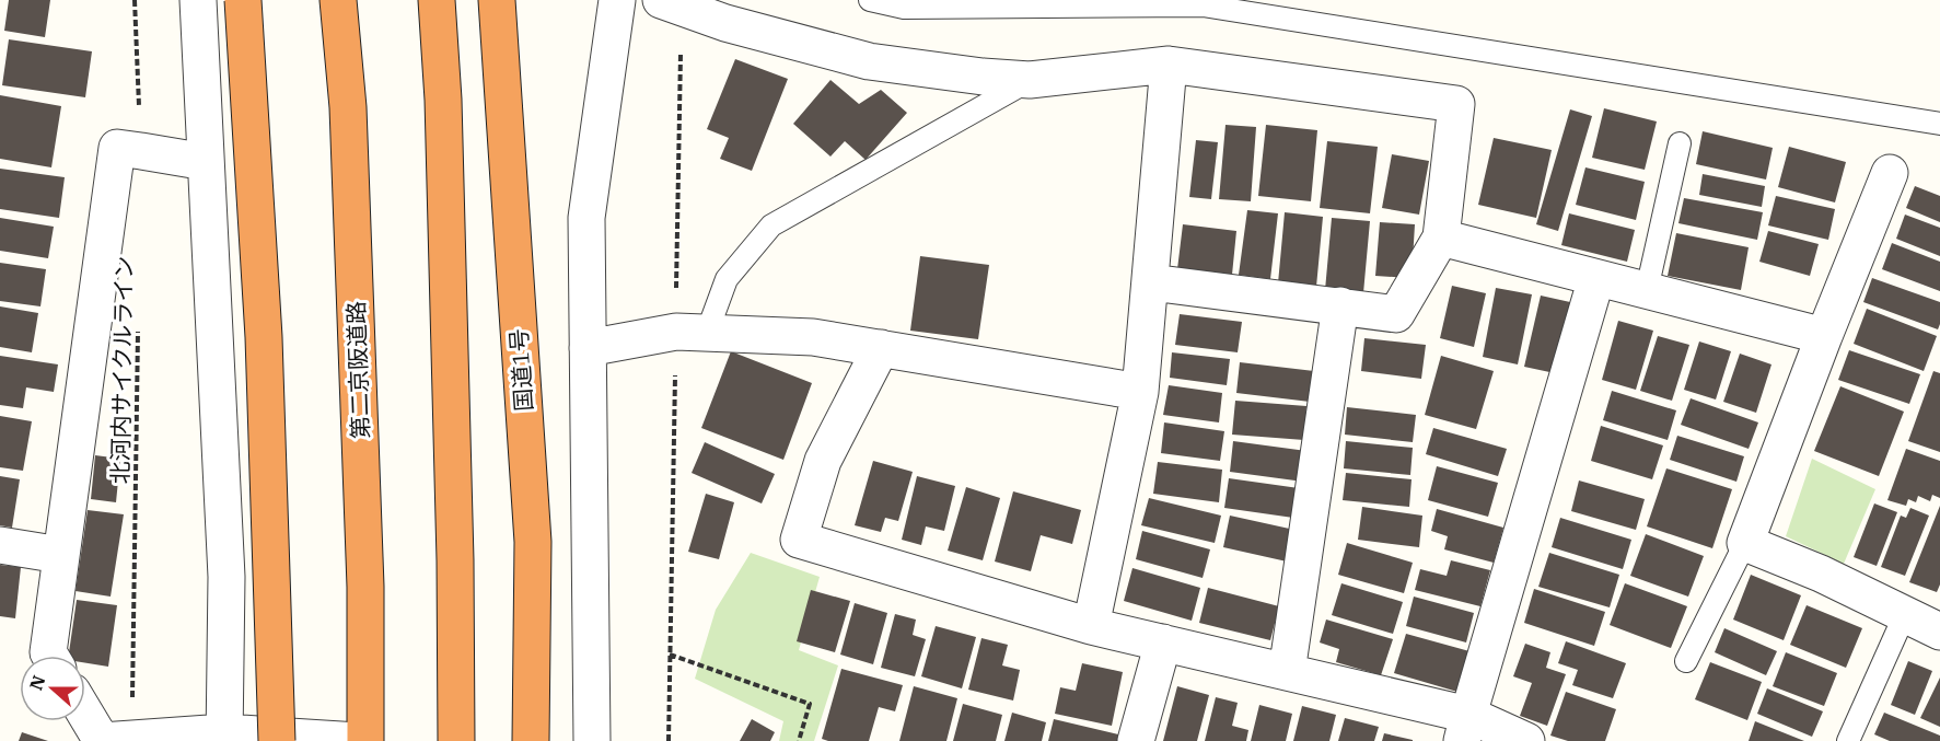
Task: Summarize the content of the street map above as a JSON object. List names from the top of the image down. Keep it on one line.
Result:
{"streets":{"highway":["第二京阪道路","国道1号"],"path":["北河内サイクルライン"]},"north":"left"}
